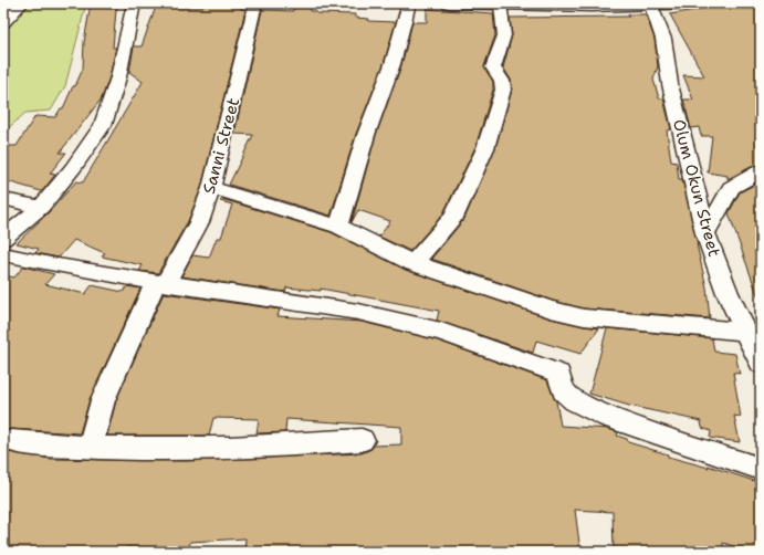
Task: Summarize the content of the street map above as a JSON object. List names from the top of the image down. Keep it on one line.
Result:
{"streets":{"street":["Sanni Street","Olum Okun Street"]}}
